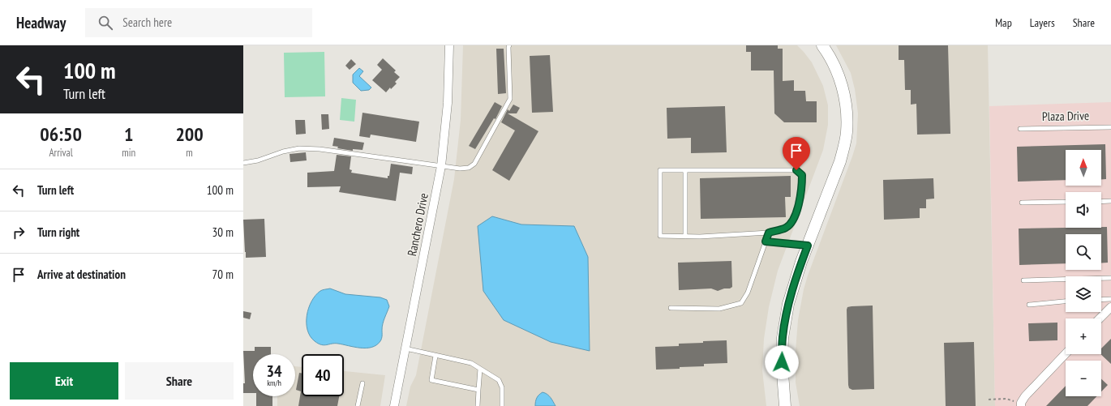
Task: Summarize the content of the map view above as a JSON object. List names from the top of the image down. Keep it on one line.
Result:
{"streets":{"street":["Ranchero Drive"],"lane":["Plaza Drive"]},"north":"top","page":{"header":"Headway","search":"Search here","nav":["Map","Layers","Share"],"turn":["100 m","Turn left"],"eta":["06:50","Arrival","1","min","200","m"],"map_buttons":["+","−"],"list":[{"name":"Turn left","value":"100 m"},{"name":"Turn right","value":"30 m"},{"name":"Arrive at destination","value":"70 m"}],"speed":"34 km/h","limit":"40","buttons":["Exit","Share"]}}
